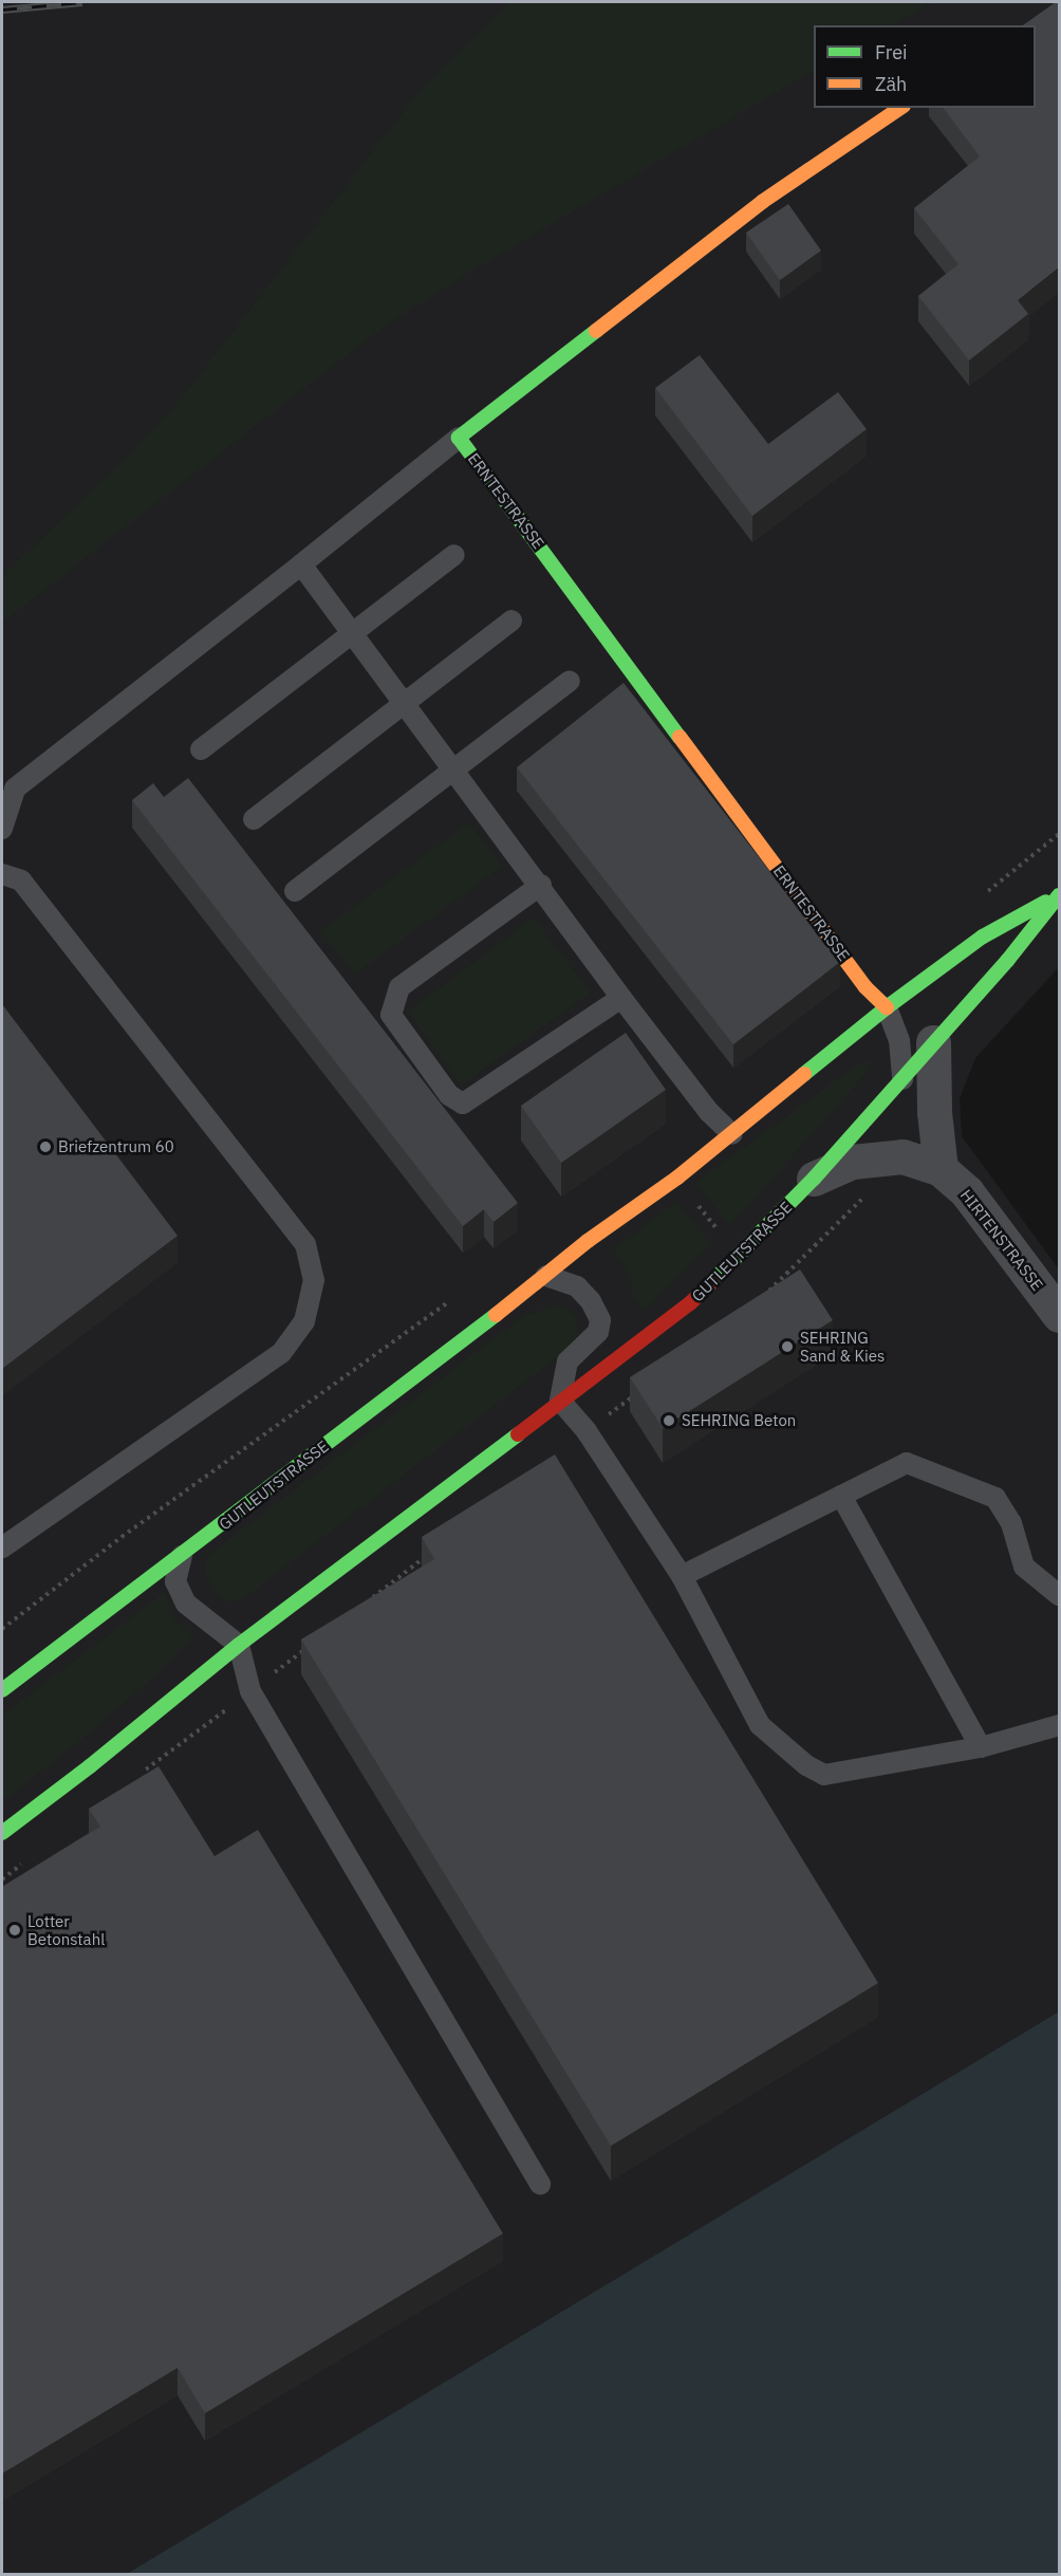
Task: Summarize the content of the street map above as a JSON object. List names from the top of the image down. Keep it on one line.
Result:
{"streets":{"main road":["ERNTESTRASSE","GUTLEUTSTRASSE"],"street":["HIRTENSTRASSE"]},"crossings":[["ERNTESTRASSE","GUTLEUTSTRASSE"],["HIRTENSTRASSE","GUTLEUTSTRASSE"]],"places":["Briefzentrum 60","SEHRING Sand & Kies","SEHRING Beton","Lotter Betonstahl"],"legend":["Frei","Zäh"]}
